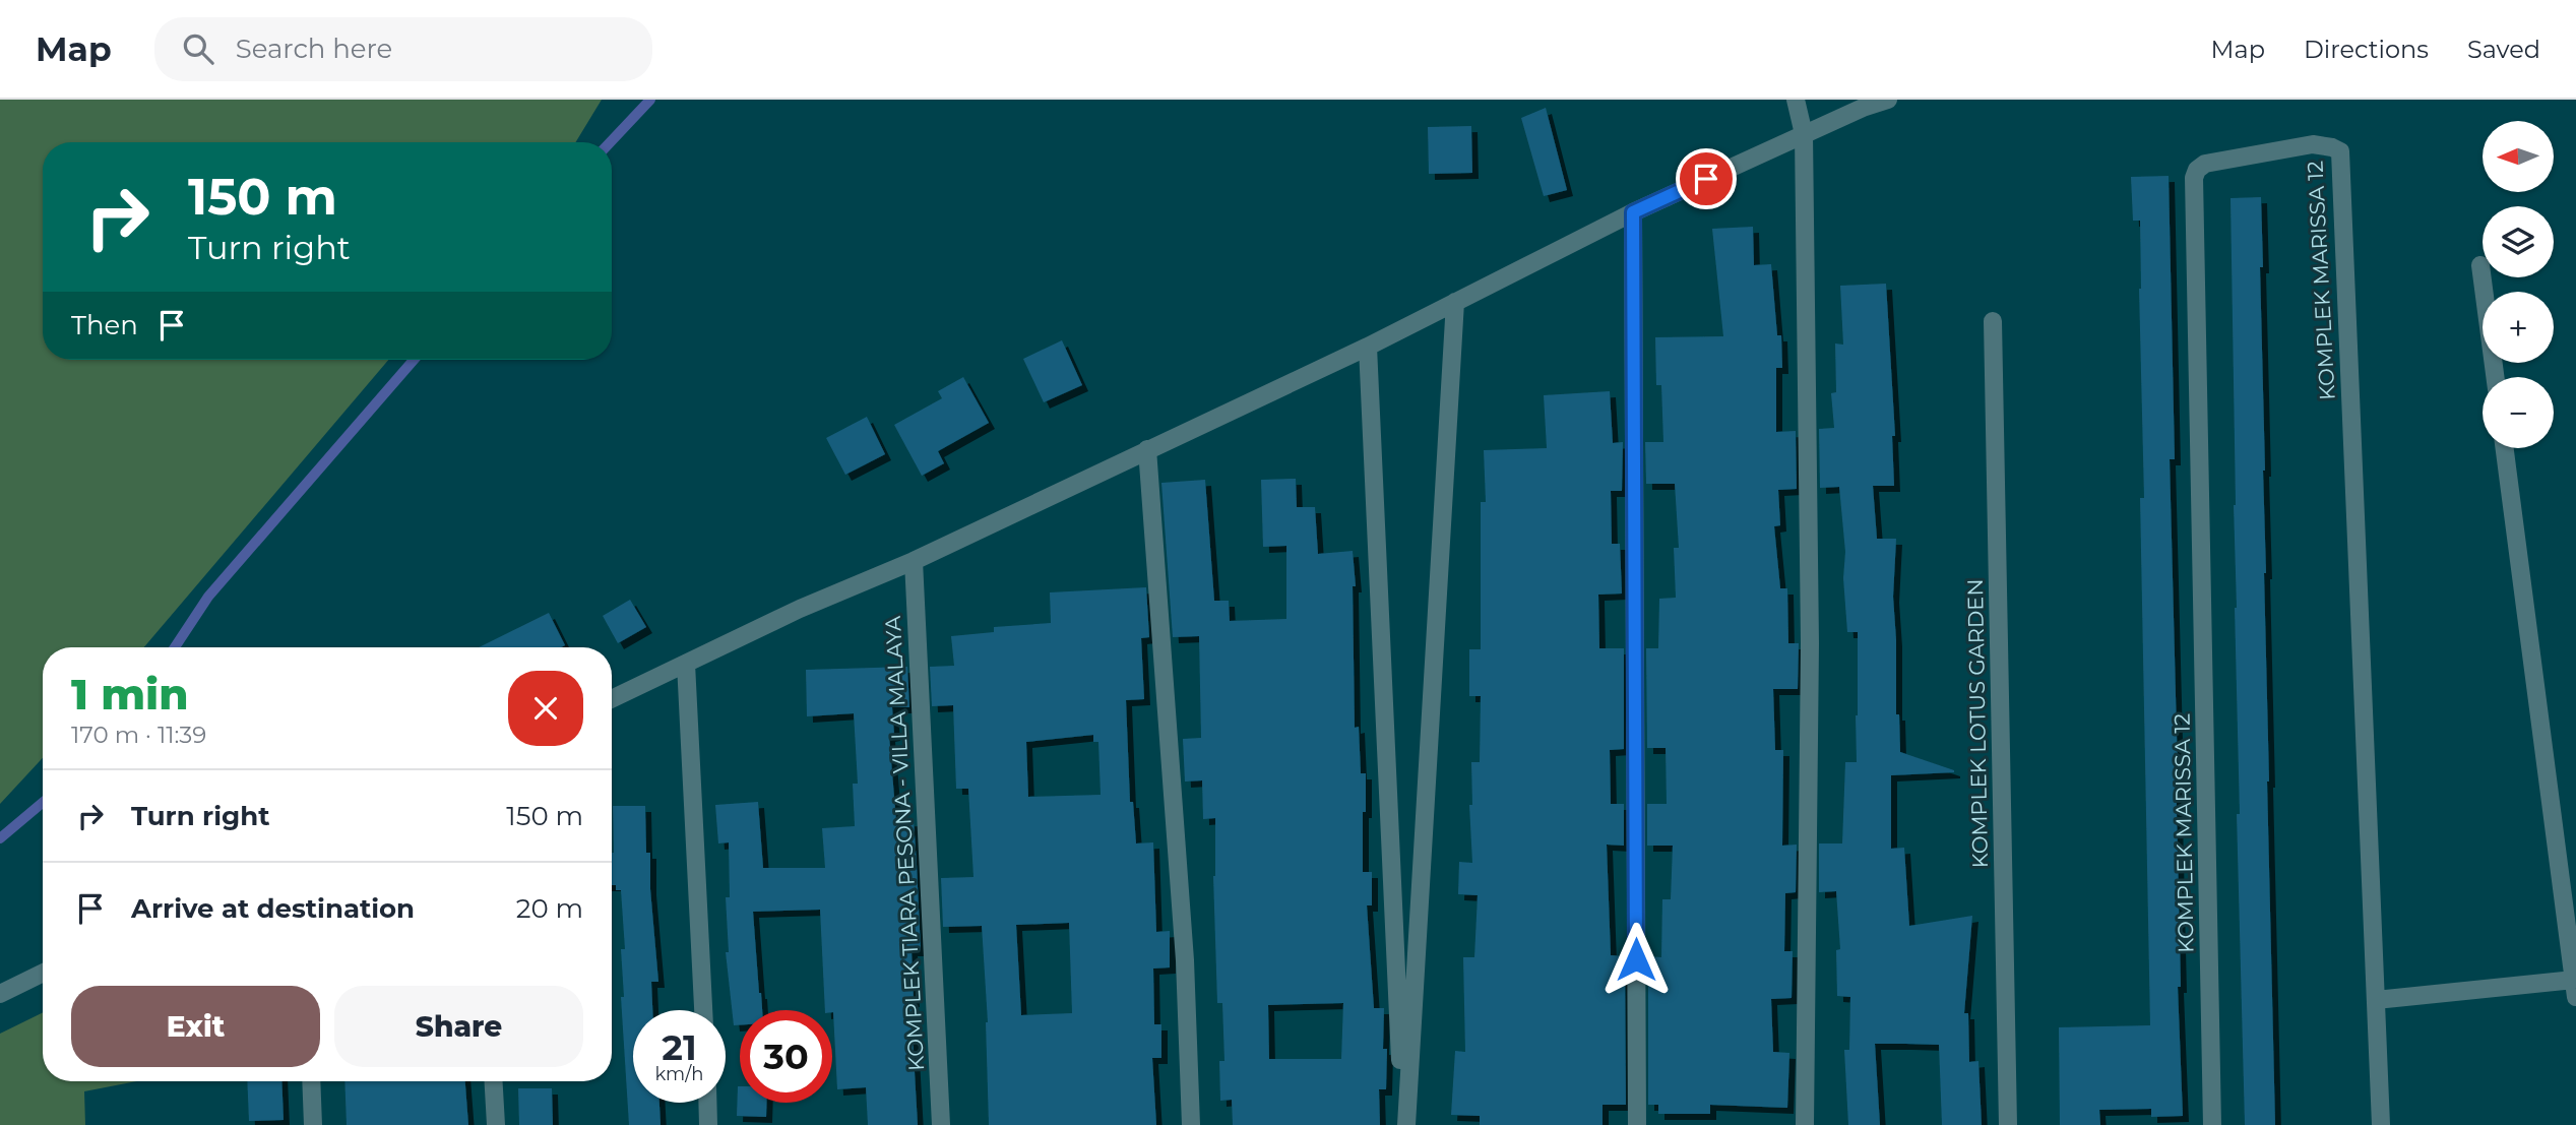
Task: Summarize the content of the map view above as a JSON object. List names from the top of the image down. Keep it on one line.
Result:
{"streets":{"street":["KOMPLEK MARISSA 12","KOMPLEK LOTUS GARDEN","KOMPLEK TIARA PESONA - VILLA MALAYA"]},"north":"left","page":{"header":"Map","search":"Search here","nav":["Map","Directions","Saved"],"map_buttons":["+","−"],"turn":["150 m","Turn right"],"then":"Then","heading":["1 min","170 m · 11:39"],"list":[{"name":"Turn right","value":"150 m"},{"name":"Arrive at destination","value":"20 m"}],"buttons":["Exit","Share"],"speed":"21 km/h","limit":"30"}}
